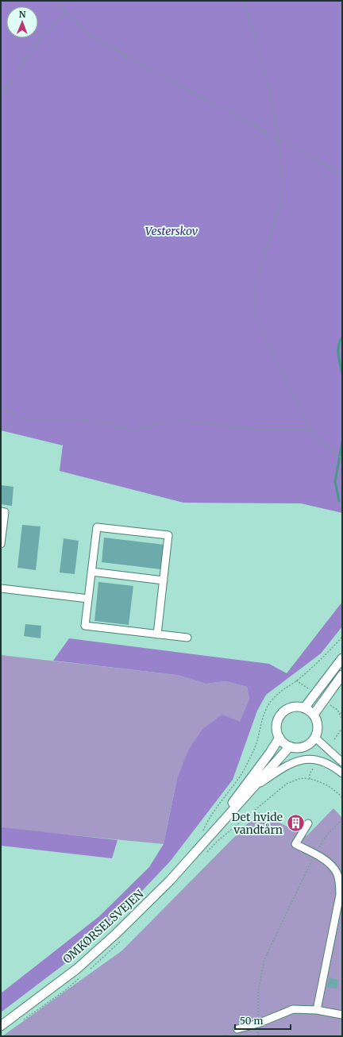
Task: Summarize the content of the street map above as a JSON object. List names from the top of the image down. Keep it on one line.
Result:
{"streets":{"main road":["OMKØRSELSVEJEN"]},"parks":["Vesterskov"],"places":{"building":["Det hvide vandtårn"]},"scale_bar":"50 m","north":"top"}
